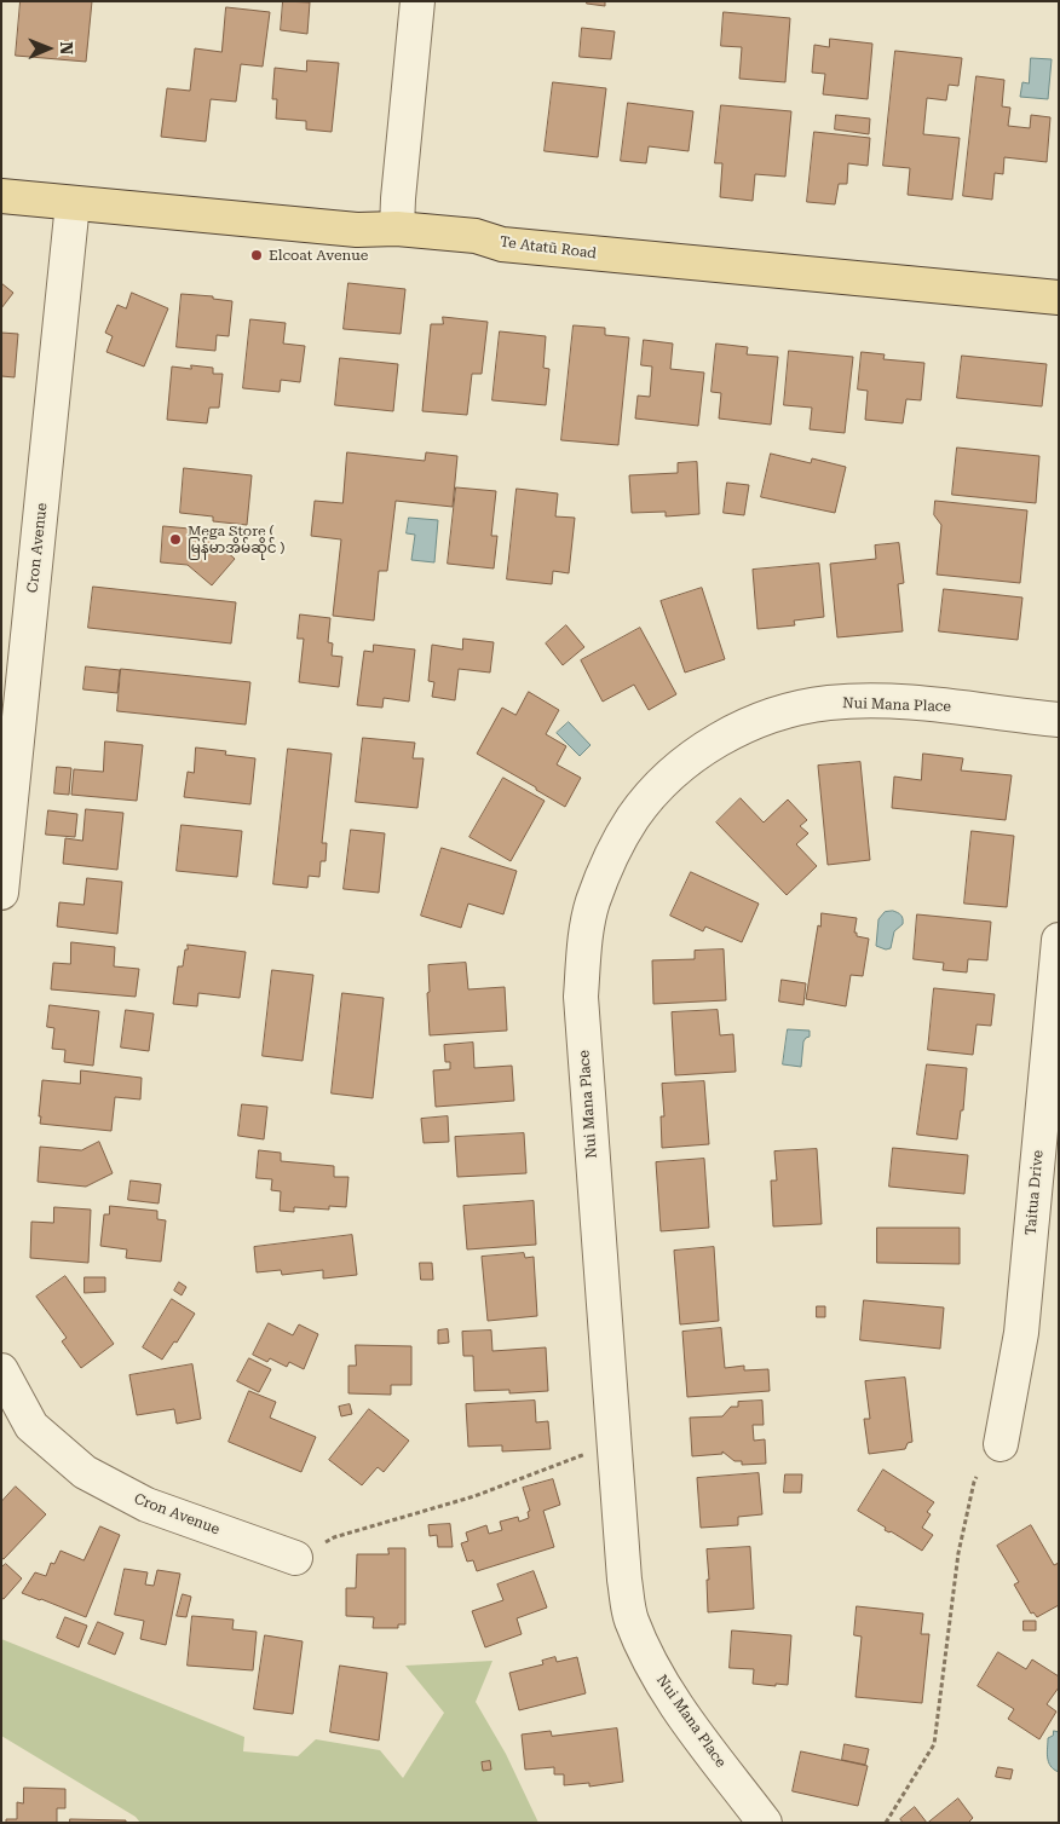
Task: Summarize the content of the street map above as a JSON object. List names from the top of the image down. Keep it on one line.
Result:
{"streets":{"main road":["Te Atatū Road"],"street":["Cron Avenue","Nui Mana Place","Taitua Drive"]},"crossings":[["Te Atatū Road","Cron Avenue"]],"places":["Elcoat Avenue","Mega Store ( မြန်မာအိမ်ဆိုင် )"],"north":"right"}
